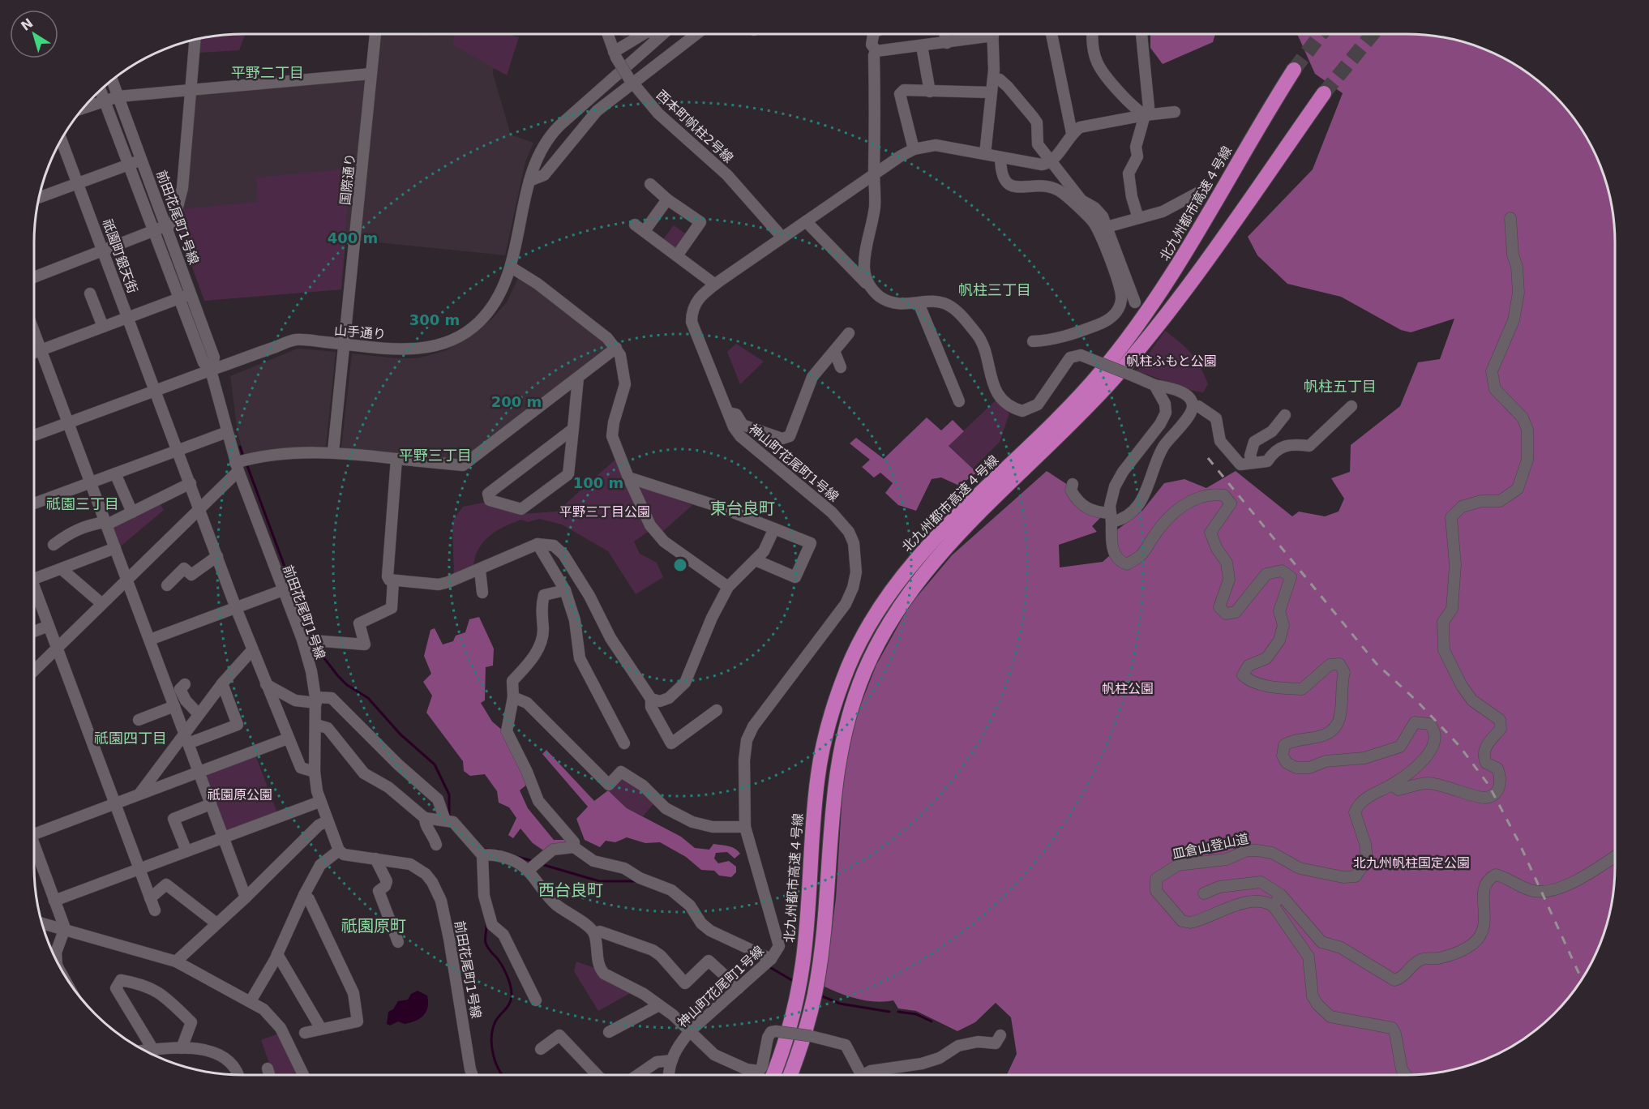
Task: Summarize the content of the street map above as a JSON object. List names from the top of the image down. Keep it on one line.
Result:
{"streets":{"highway":["北九州都市高速４号線"],"street":["西本町帆柱2号線","国際通り","前田花尾町1号線","祇園町銀天街","山手通り","神山町花尾町1号線","皿倉山登山道"]},"crossings":[["西本町帆柱2号線","神山町花尾町1号線"],["国際通り","山手通り"],["前田花尾町1号線","祇園町銀天街"],["前田花尾町1号線","山手通り"],["祇園町銀天街","山手通り"]],"districts":["平野二丁目","帆柱三丁目","帆柱五丁目","平野三丁目","祇園三丁目","東台良町","祇園四丁目","西台良町","祇園原町"],"parks":["帆柱ふもと公園","平野三丁目公園","帆柱公園","祇園原公園","北九州帆柱国定公園"],"north":"top left","rings":["400 m","300 m","200 m","100 m"]}
